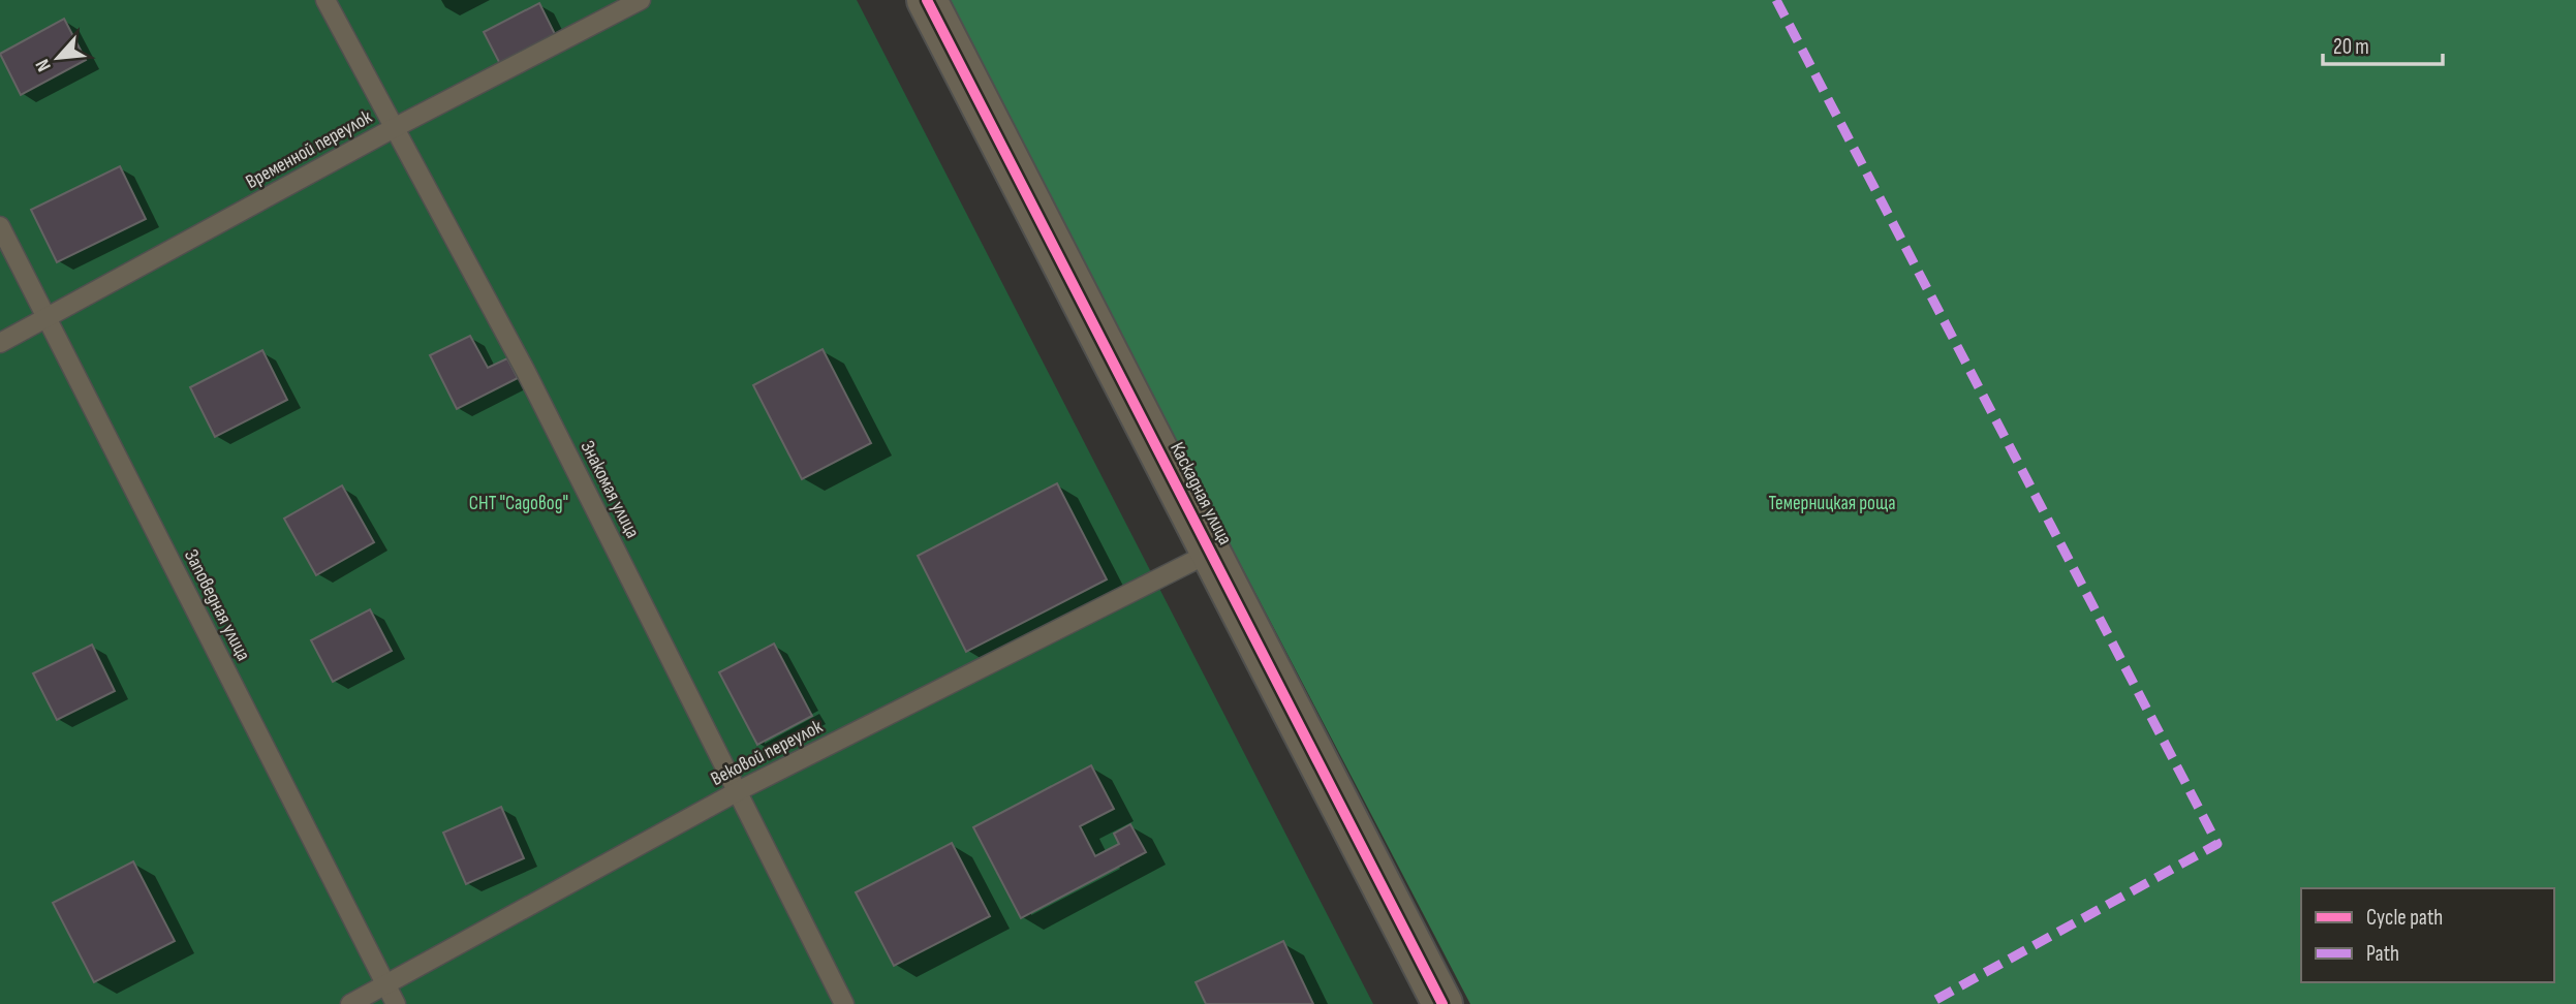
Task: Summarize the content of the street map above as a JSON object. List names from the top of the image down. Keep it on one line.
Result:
{"streets":{"street":["Каскадная улица"],"lane":["Временной переулок","Знакомая улица","Заповедная улица","Вековой переулок"]},"crossings":[["Временной переулок","Знакомая улица"],["Временной переулок","Заповедная улица"],["Знакомая улица","Вековой переулок"],["Каскадная улица","Вековой переулок"],["Заповедная улица","Вековой переулок"]],"parks":["СНТ \"Садовод\"","Темерницкая роща"],"legend":["Cycle path","Path"],"scale_bar":"20 m","north":"bottom left"}
